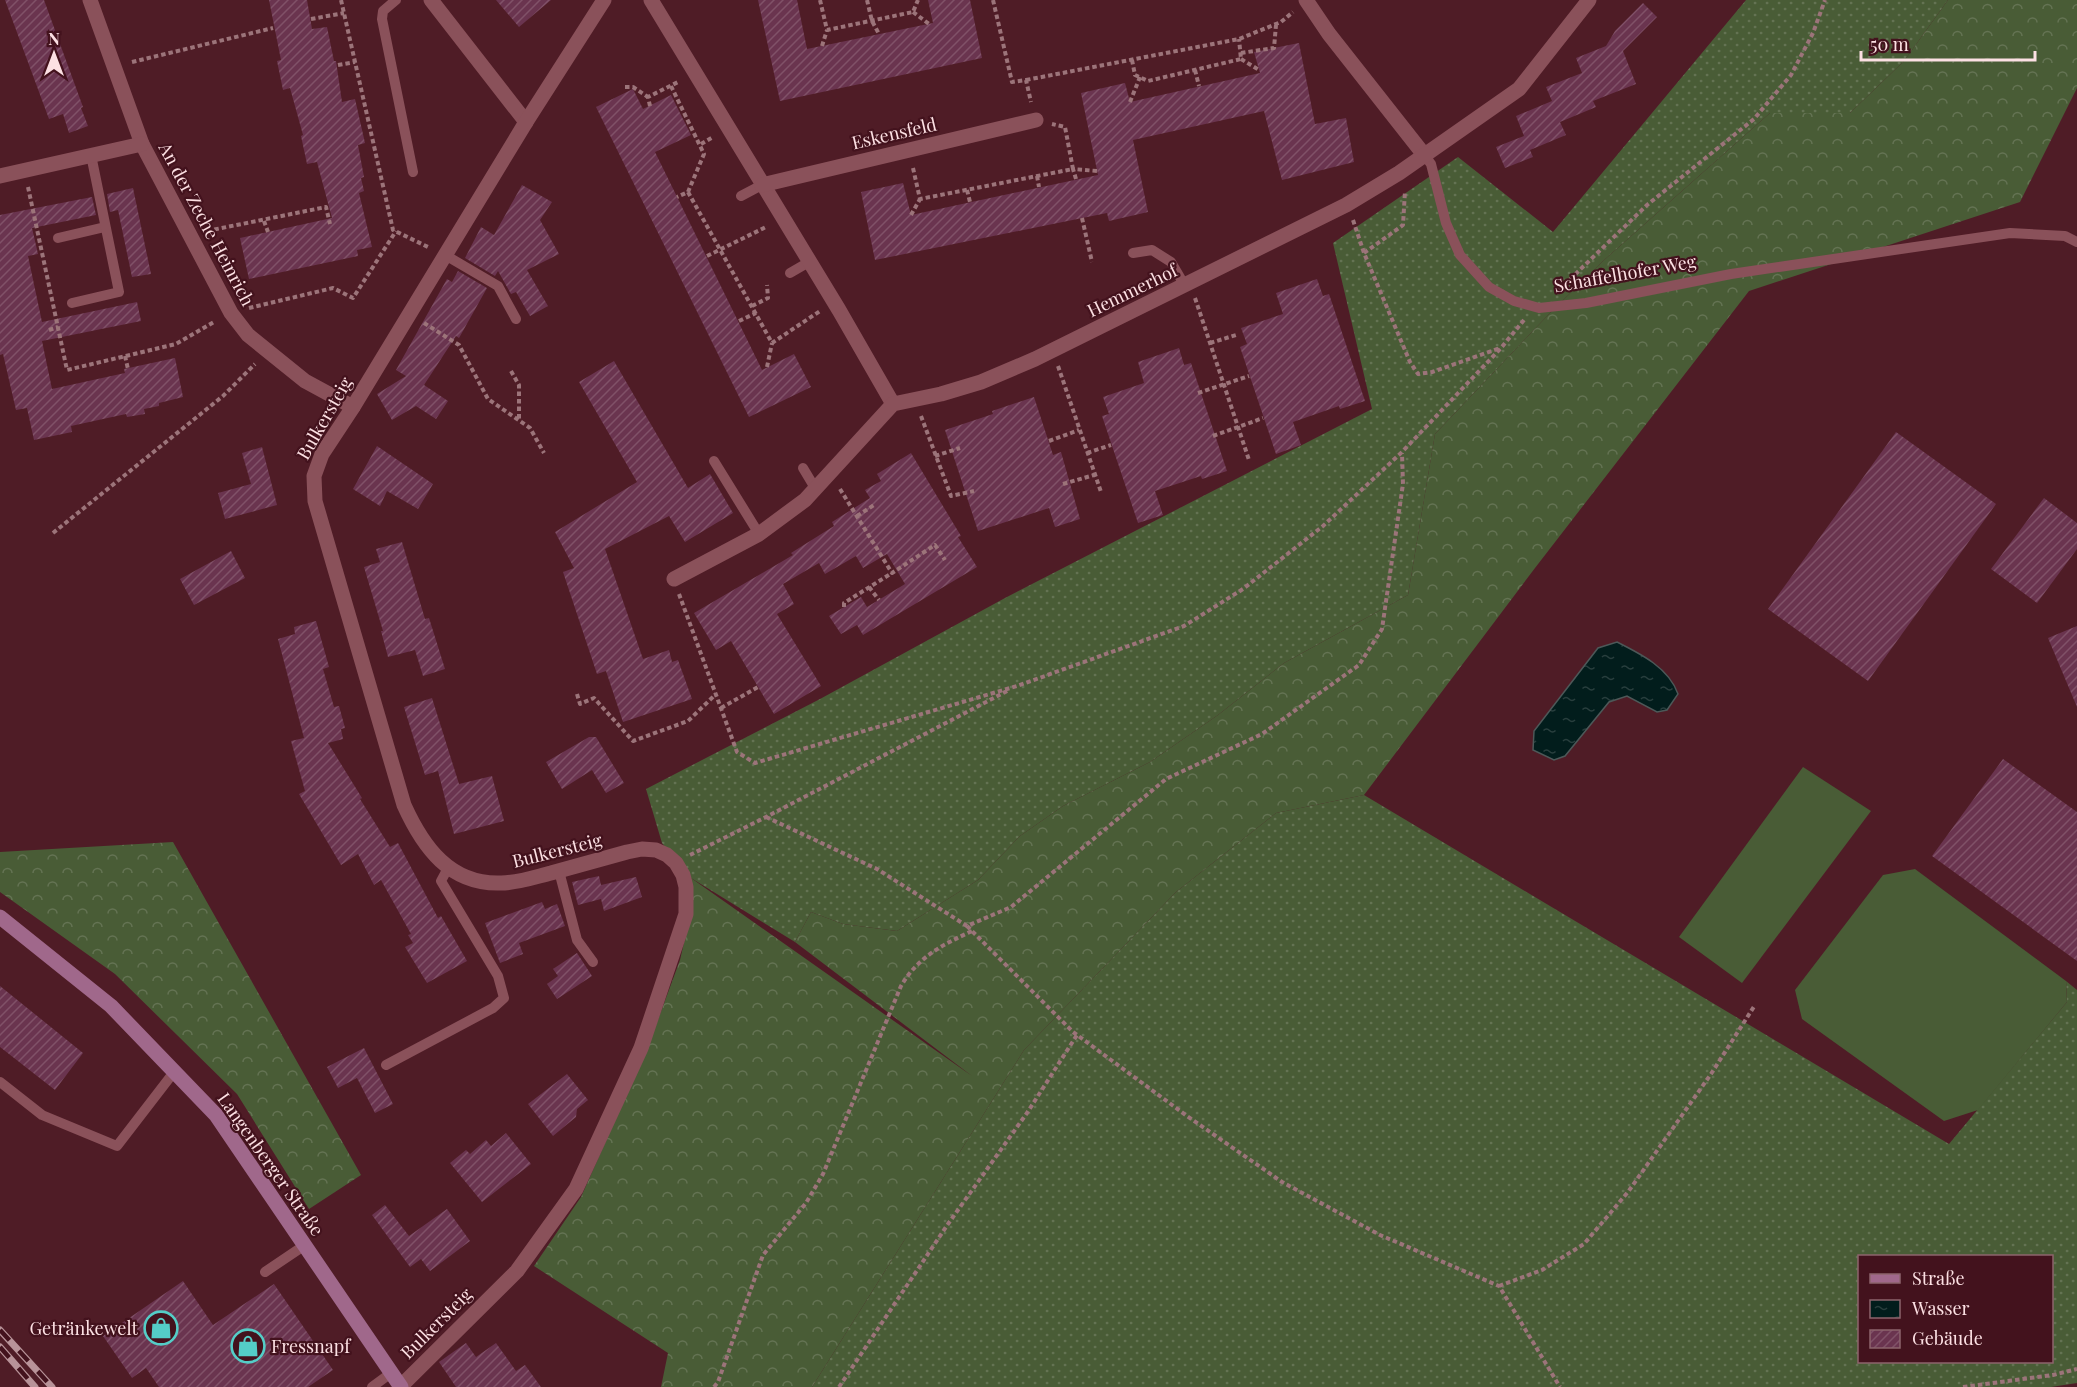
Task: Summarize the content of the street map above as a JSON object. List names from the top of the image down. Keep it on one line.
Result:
{"streets":{"main road":["Langenberger Straße"],"street":["Eskensfeld","An der Zeche Heinrich","Schaffelhofer Weg","Hemmerhof","Bulkersteig"]},"crossings":[["An der Zeche Heinrich","Bulkersteig"],["Schaffelhofer Weg","Hemmerhof"],["Bulkersteig","Langenberger Straße"]],"places":{"shop":["Getränkewelt","Fressnapf"]},"legend":["Straße","Wasser","Gebäude"],"scale_bar":"50 m","north":"top"}
